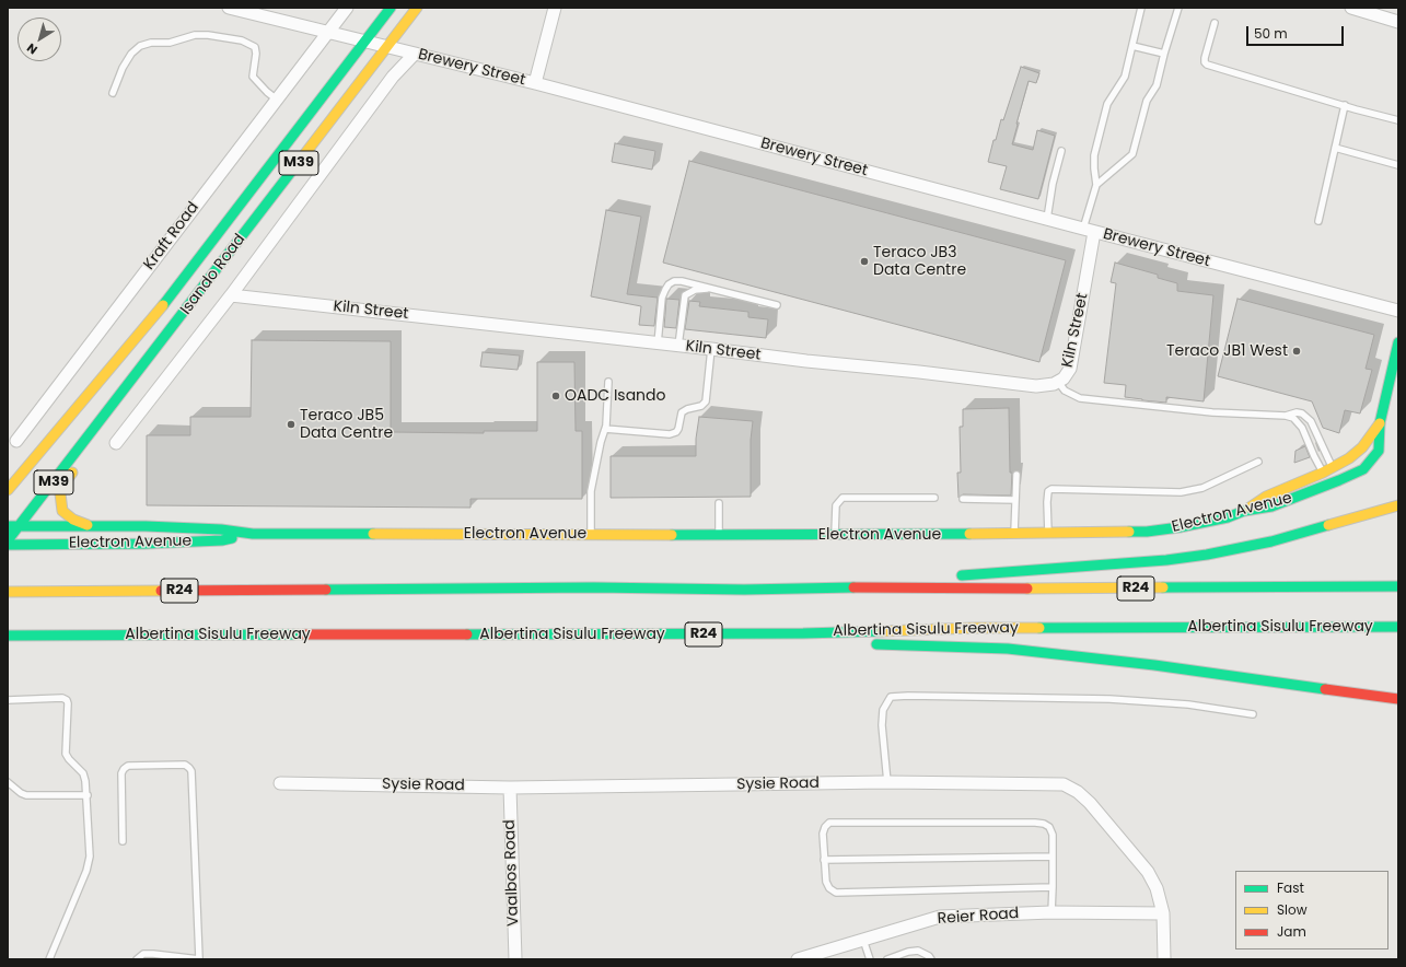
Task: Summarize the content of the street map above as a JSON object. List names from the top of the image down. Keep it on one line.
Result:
{"streets":{"main road":["M39","Isando Road","Electron Avenue","R24","Albertina Sisulu Freeway"],"street":["Brewery Street","Kraft Road","Kiln Street","Sysie Road","Vaalbos Road","Reier Road"]},"crossings":[["Brewery Street","Kraft Road"],["Brewery Street","Isando Road"],["Brewery Street","Kiln Street"],["Isando Road","Electron Avenue"],["Sysie Road","Vaalbos Road"],["Sysie Road","Reier Road"]],"places":["Teraco JB3 Data Centre","Teraco JB1 West","OADC Isando","Teraco JB5 Data Centre"],"legend":["Fast","Slow","Jam"],"scale_bar":"50 m","north":"bottom left"}
